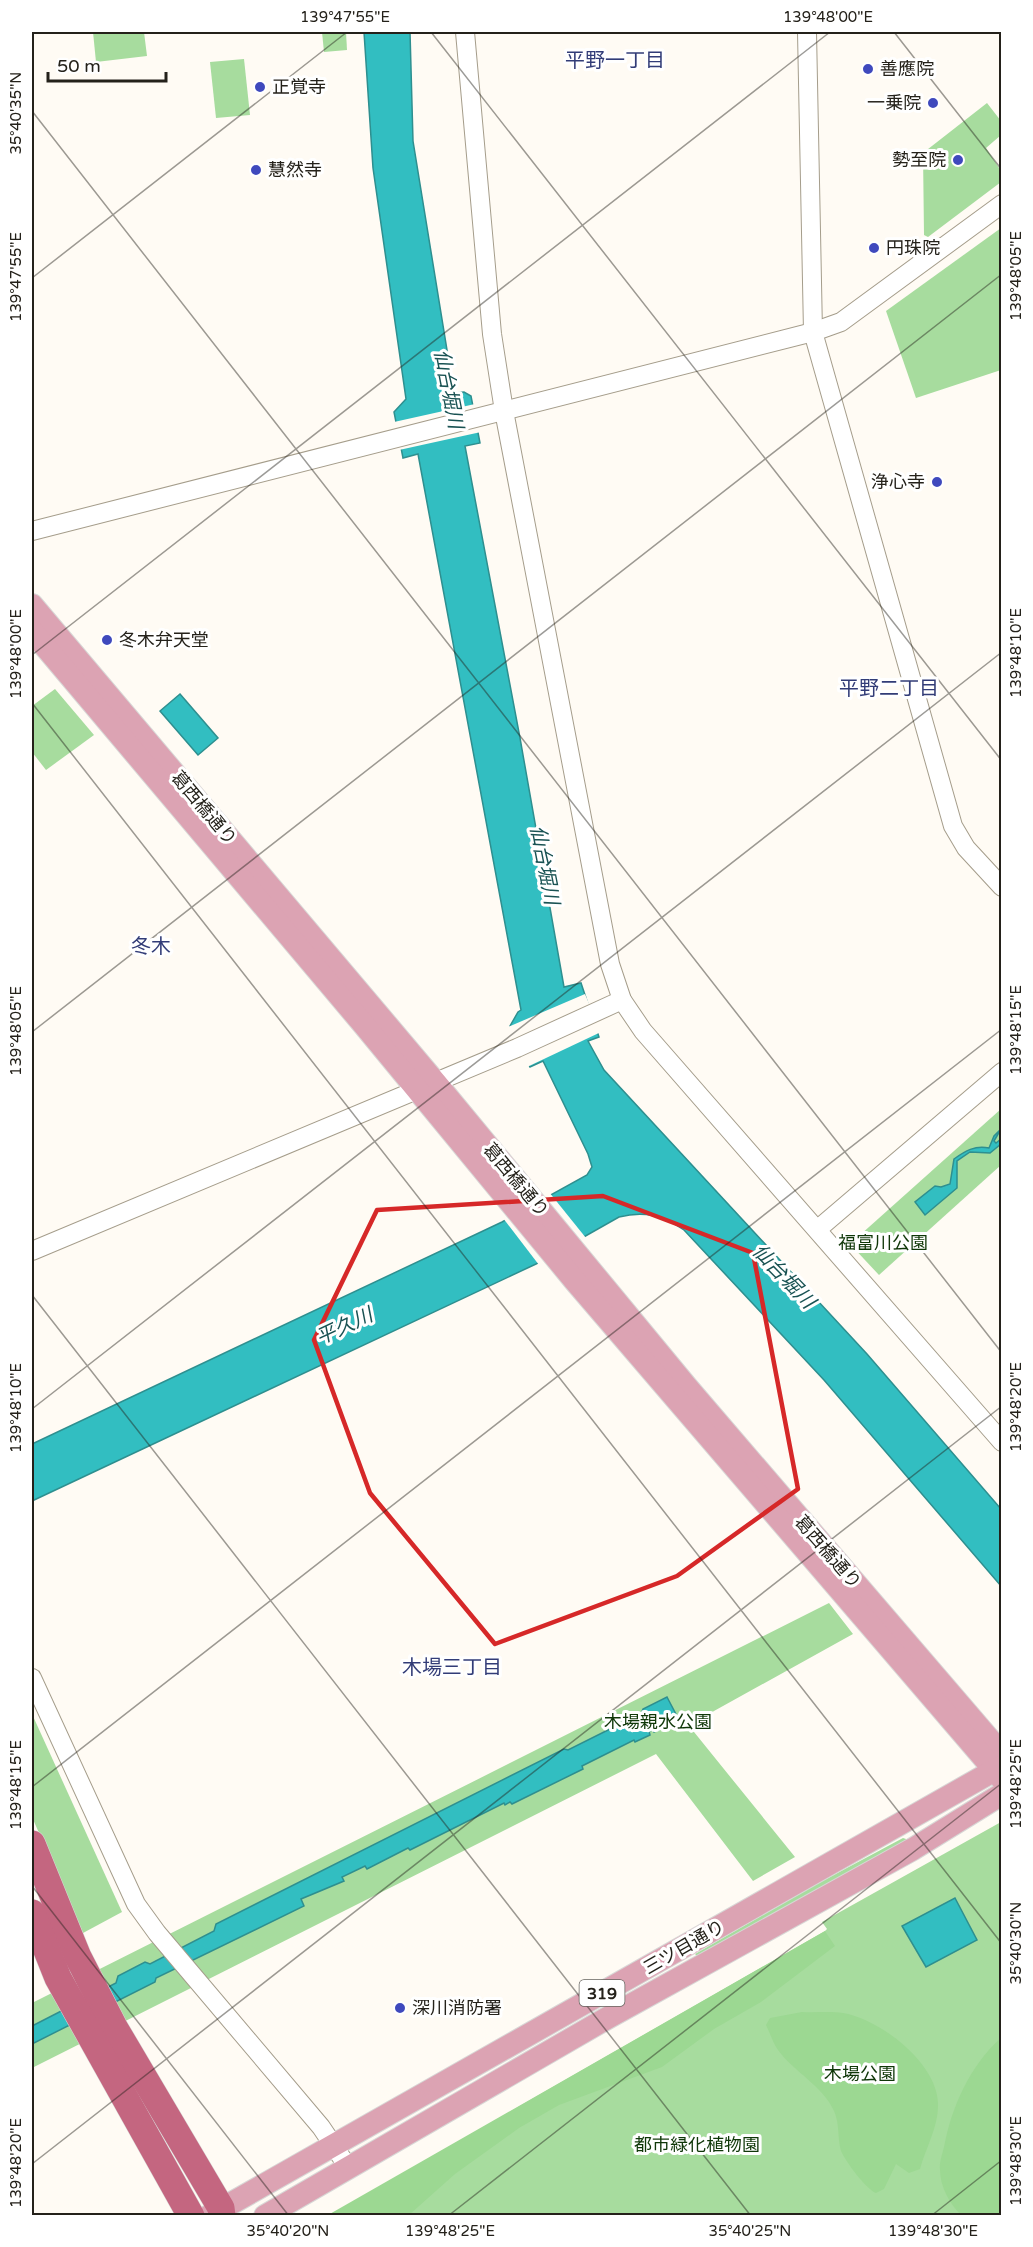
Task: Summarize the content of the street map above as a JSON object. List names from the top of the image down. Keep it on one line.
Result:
{"streets":{"main road":["葛西橋通り","三ツ目通り","319"]},"crossings":[["葛西橋通り","三ツ目通り"]],"districts":["平野一丁目","平野二丁目","冬木","木場三丁目"],"water":["仙台堀川","平久川"],"parks":["福富川公園","木場親水公園","木場公園","都市緑化植物園"],"places":["善應院","正覚寺","一乗院","勢至院","慧然寺","円珠院","浄心寺","冬木弁天堂","深川消防署"],"scale_bar":"50 m","coordinates":["139°47'55\"E","139°48'00\"E","35°40'35\"N","139°48'05\"E","139°48'10\"E","139°48'15\"E","139°48'20\"E","139°48'25\"E","35°40'30\"N","139°48'30\"E","35°40'20\"N","35°40'25\"N"]}
